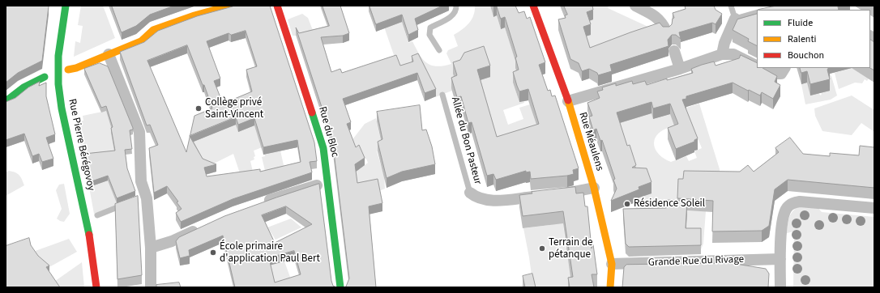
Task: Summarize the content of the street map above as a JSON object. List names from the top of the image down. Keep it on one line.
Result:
{"streets":{"street":["Rue du Bloc","Rue Méaulens","Rue Pierre Bérégovoy","Grande Rue du Rivage"],"lane":["Allée du Bon Pasteur"]},"crossings":[["Rue Méaulens","Grande Rue du Rivage"]],"places":["Collège privé Saint-Vincent","Résidence Soleil","Terrain de pétanque","École primaire d'application Paul Bert"],"legend":["Fluide","Ralenti","Bouchon"]}
